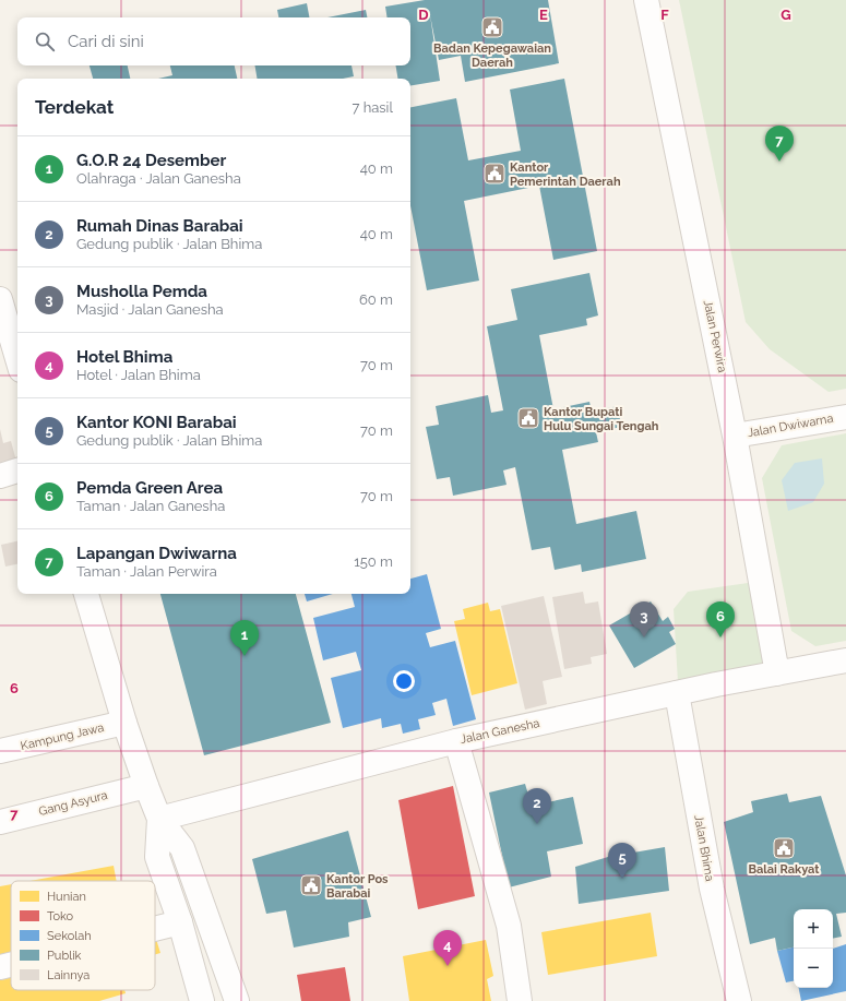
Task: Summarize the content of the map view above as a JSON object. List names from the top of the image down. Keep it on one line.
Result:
{"streets":{"street":["Jalan Perwira","Jalan Dwiwarna","Jalan Ganesha","Kampung Jawa","Gang Asyura","Jalan Bhima"]},"crossings":[["Jalan Perwira","Jalan Dwiwarna"],["Jalan Perwira","Jalan Ganesha"],["Jalan Ganesha","Jalan Bhima"]],"places":{"public building":["Badan Kepegawaian Daerah","Kantor Pemerintah Daerah","Kantor Bupati Hulu Sungai Tengah","Balai Rakyat","Kantor Pos Barabai"]},"legend":["Hunian","Toko","Sekolah","Publik","Lainnya"],"page":{"search":"Cari di sini","heading":["Terdekat","7 hasil"],"pins":["7","3","6","1","2","5","4"],"list":[{"mark":"1","name":"G.O.R 24 Desember","note":"Olahraga · Jalan Ganesha","value":"40 m"},{"mark":"2","name":"Rumah Dinas Barabai","note":"Gedung publik · Jalan Bhima","value":"40 m"},{"mark":"3","name":"Musholla Pemda","note":"Masjid · Jalan Ganesha","value":"60 m"},{"mark":"4","name":"Hotel Bhima","note":"Hotel · Jalan Bhima","value":"70 m"},{"mark":"5","name":"Kantor KONI Barabai","note":"Gedung publik · Jalan Bhima","value":"70 m"},{"mark":"6","name":"Pemda Green Area","note":"Taman · Jalan Ganesha","value":"70 m"},{"mark":"7","name":"Lapangan Dwiwarna","note":"Taman · Jalan Perwira","value":"150 m"}],"map_buttons":["+","−"]},"grid":{"columns":["D","E","F","G"],"rows":["6","7"]}}
